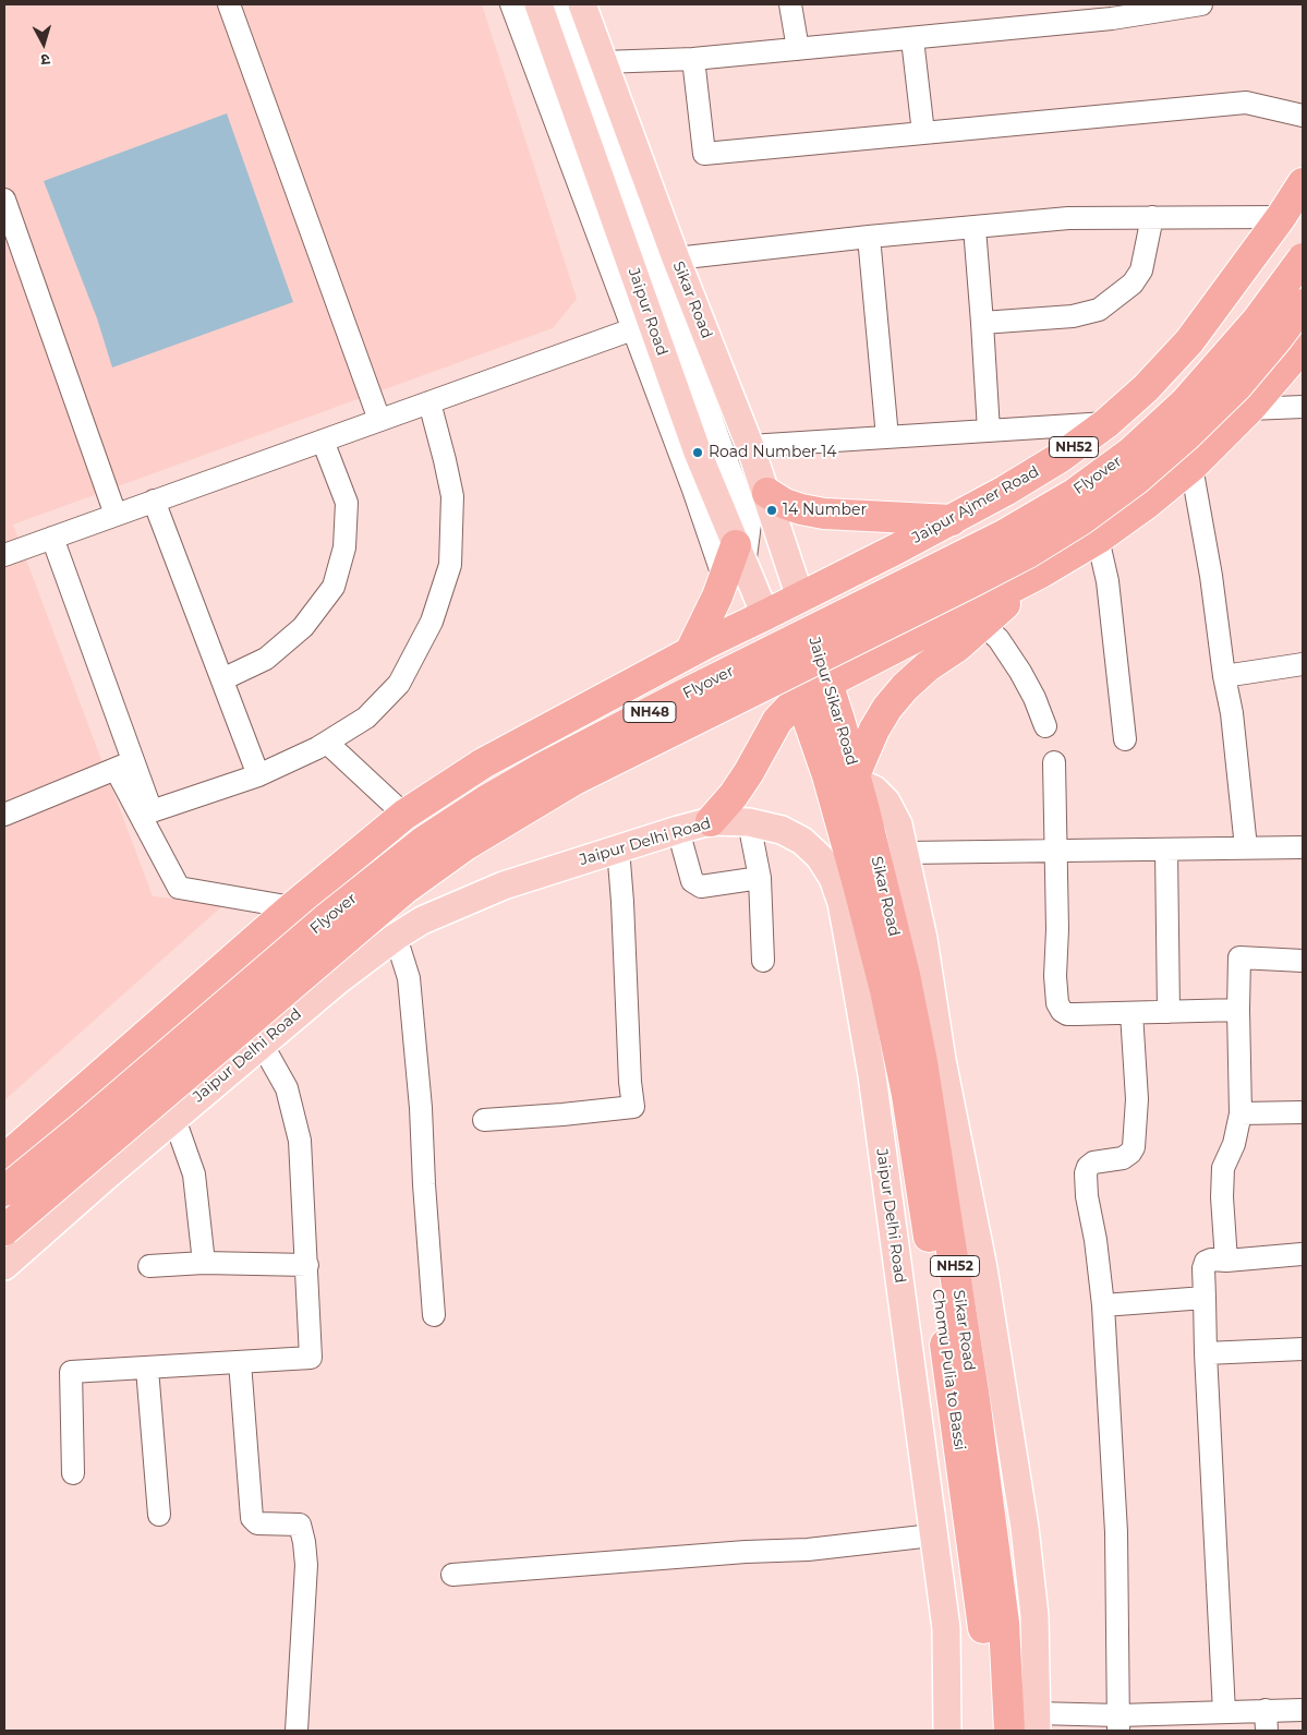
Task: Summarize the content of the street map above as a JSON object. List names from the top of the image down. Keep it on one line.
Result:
{"streets":{"highway":["Sikar Road","NH52","Flyover","Jaipur Ajmer Road","Jaipur Sikar Road","NH48","Chomu Pulia to Bassi"],"main road":["Jaipur Road","Jaipur Delhi Road"]},"crossings":[["Sikar Road","Jaipur Ajmer Road"],["Sikar Road","Jaipur Sikar Road"],["Jaipur Road","NH52"],["Jaipur Road","Jaipur Ajmer Road"],["NH52","Jaipur Ajmer Road"],["NH52","Chomu Pulia to Bassi"],["Jaipur Ajmer Road","Jaipur Sikar Road"]],"places":["Road Number 14","14 Number"],"north":"bottom"}
